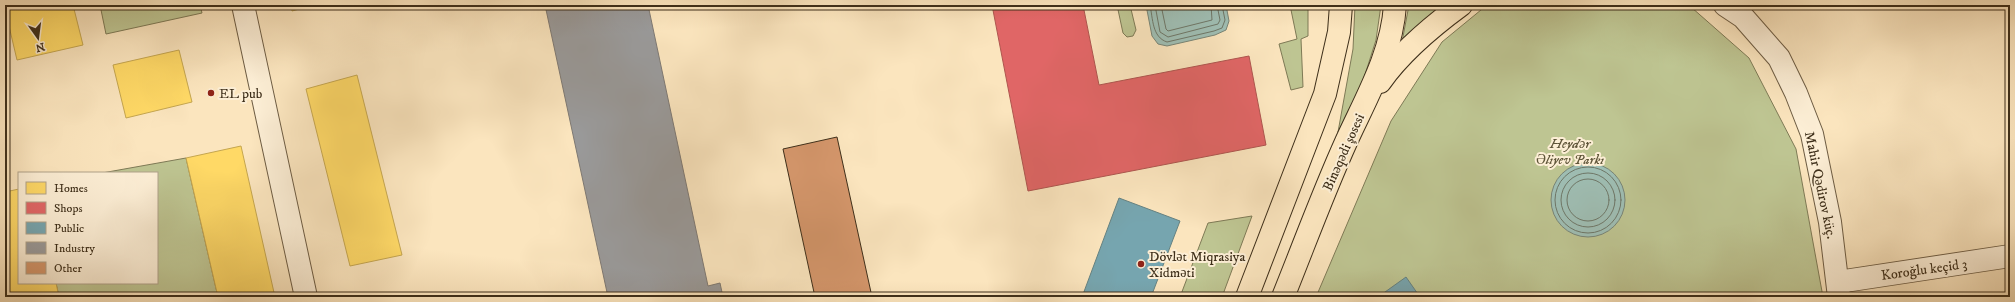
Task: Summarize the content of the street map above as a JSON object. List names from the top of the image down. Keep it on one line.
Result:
{"streets":{"main road":["Binəqədi şosesi"],"street":["Mahir Qədirov küç.","Koroğlu keçid 3"]},"crossings":[["Mahir Qədirov küç.","Koroğlu keçid 3"]],"parks":["Heydər Əliyev Parkı"],"places":["EL pub","Dövlət Miqrasiya Xidməti"],"legend":["Homes","Shops","Public","Industry","Other"],"north":"bottom"}
